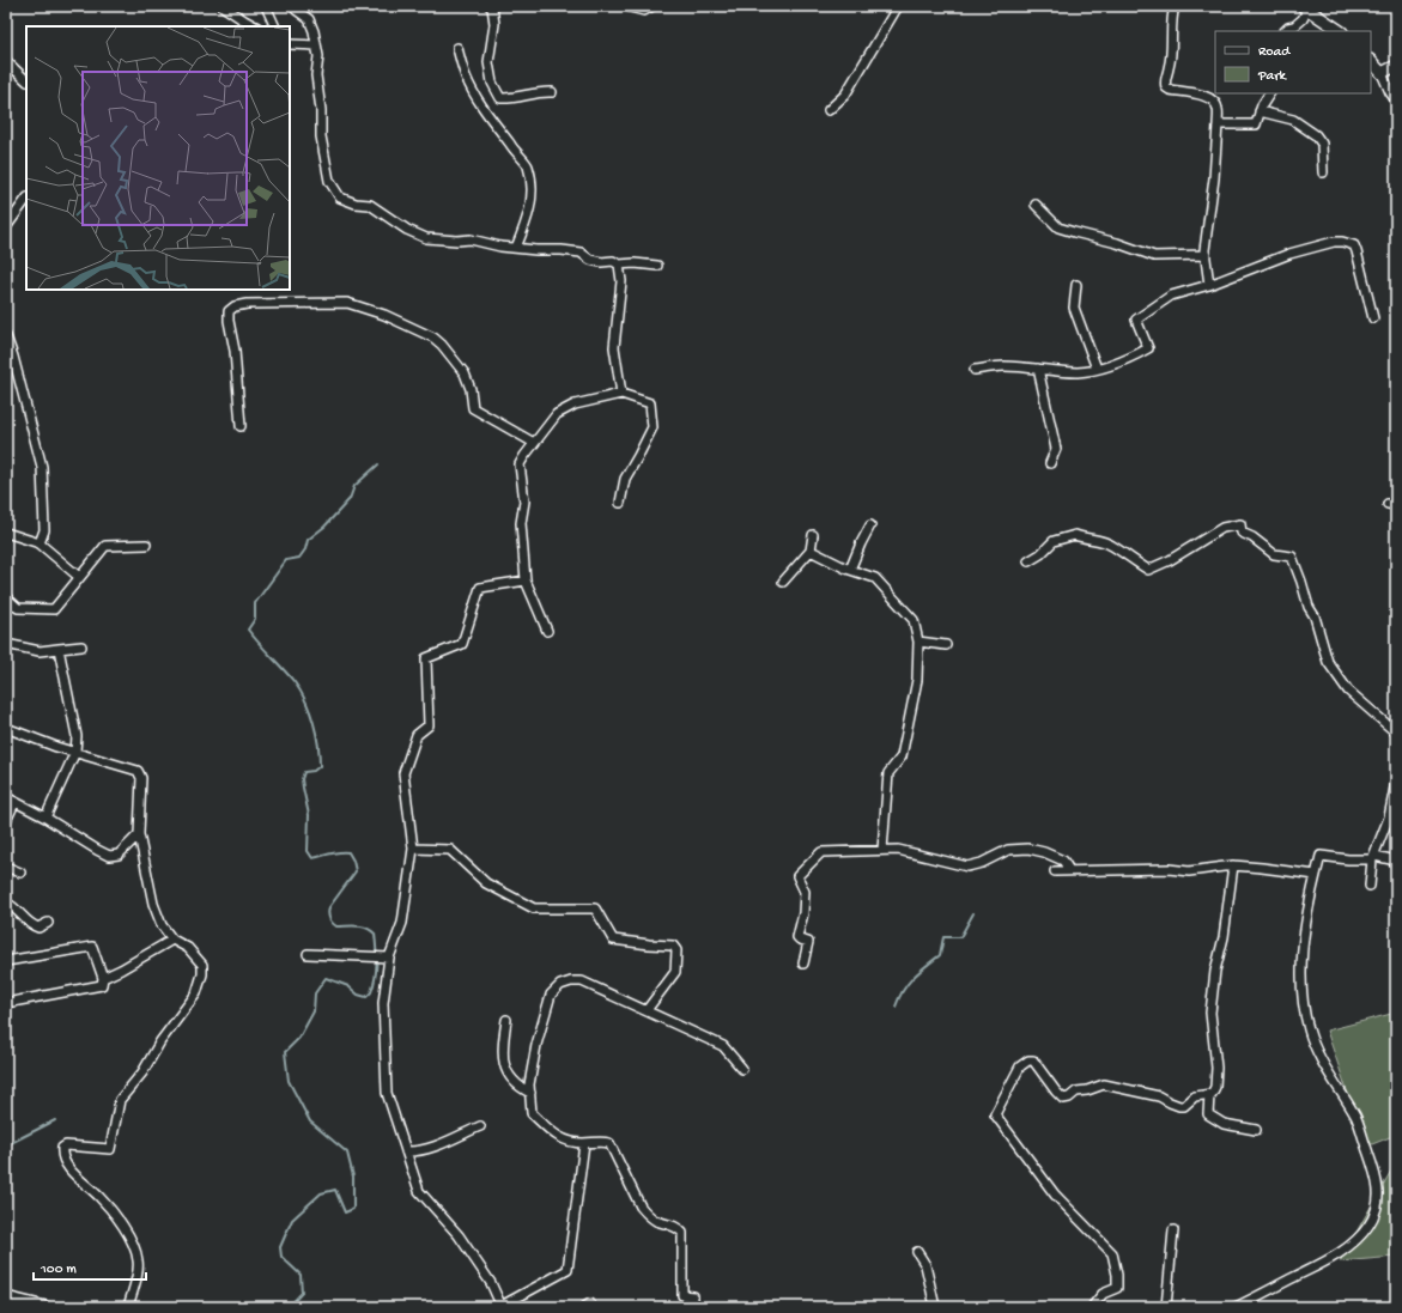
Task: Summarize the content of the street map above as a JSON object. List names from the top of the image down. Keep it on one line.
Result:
{"legend":["Road","Park"],"scale_bar":"100 m"}
